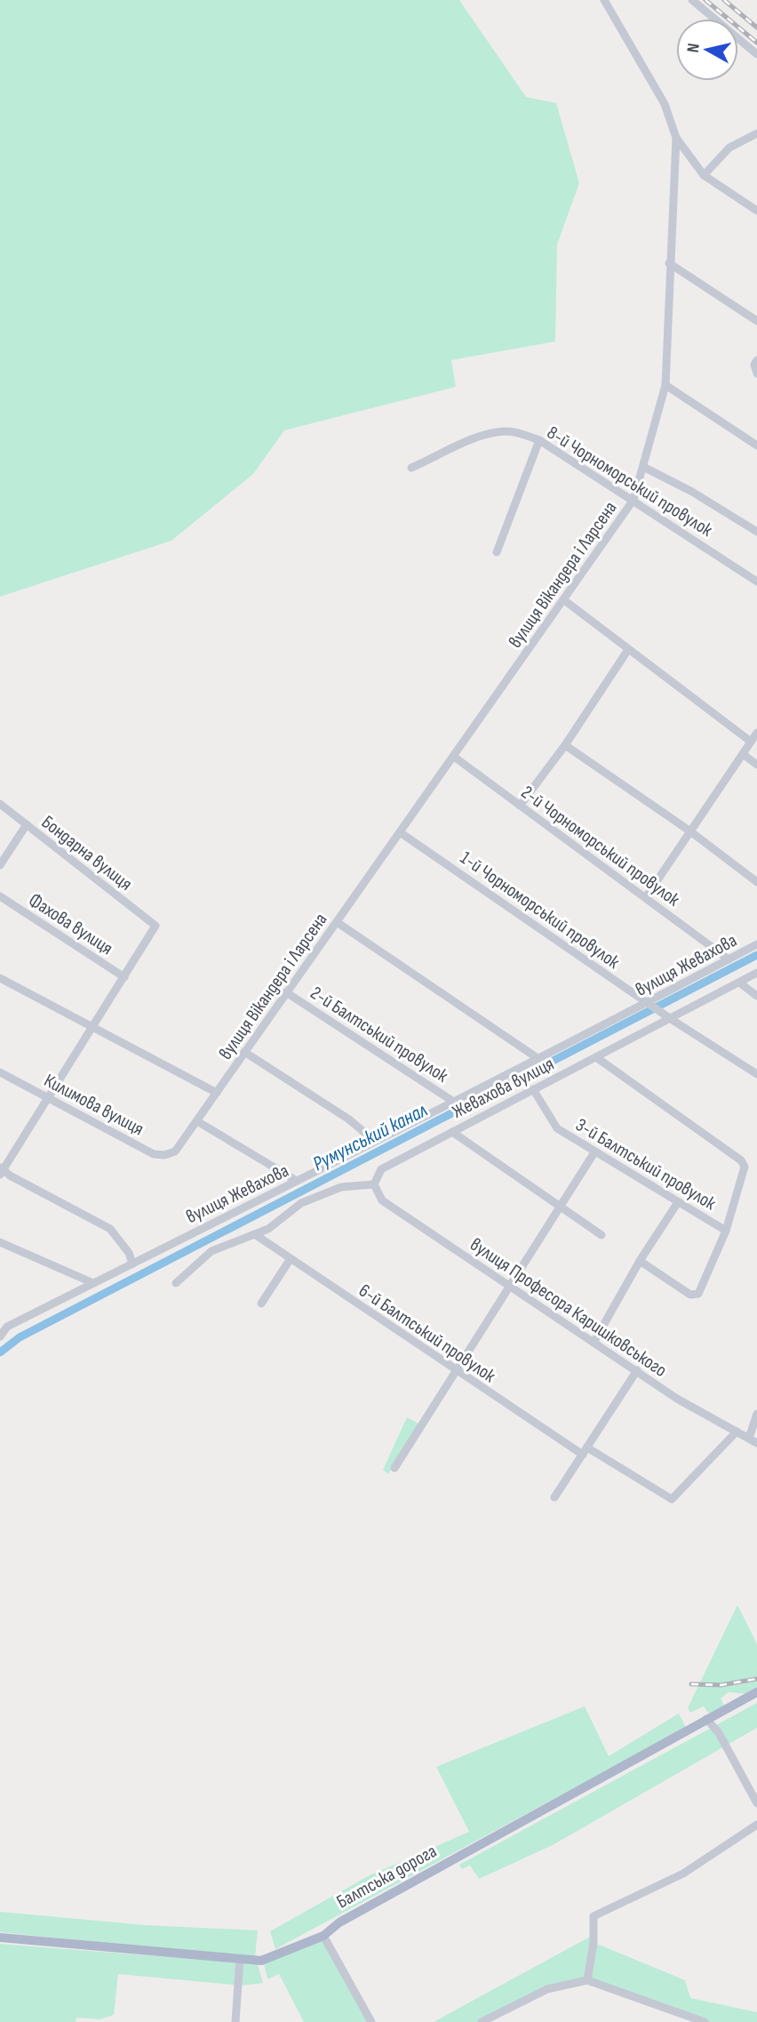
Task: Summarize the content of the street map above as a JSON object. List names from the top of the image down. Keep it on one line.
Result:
{"streets":{"main road":["Балтська дорога"],"street":["8-й Чорноморський провулок","вулиця Вікандера і Ларсена","2-й Чорноморський провулок","Бондарна вулиця","1-й Чорноморський провулок","Фахова вулиця","вулиця Жевахова","2-й Балтський провулок","Жевахова вулиця","Килимова вулиця","3-й Балтський провулок","вулиця Професора Каришковського","6-й Балтський провулок"]},"crossings":[["8-й Чорноморський провулок","вулиця Вікандера і Ларсена"],["вулиця Вікандера і Ларсена","2-й Чорноморський провулок"],["вулиця Вікандера і Ларсена","1-й Чорноморський провулок"],["вулиця Вікандера і Ларсена","2-й Балтський провулок"],["вулиця Вікандера і Ларсена","Килимова вулиця"],["2-й Чорноморський провулок","вулиця Жевахова"],["Бондарна вулиця","Фахова вулиця"],["1-й Чорноморський провулок","вулиця Жевахова"],["1-й Чорноморський провулок","Жевахова вулиця"],["вулиця Жевахова","2-й Балтський провулок"],["Жевахова вулиця","3-й Балтський провулок"],["Жевахова вулиця","вулиця Професора Каришковського"],["вулиця Професора Каришковського","6-й Балтський провулок"]],"water":["Румунський канал"],"north":"left"}
